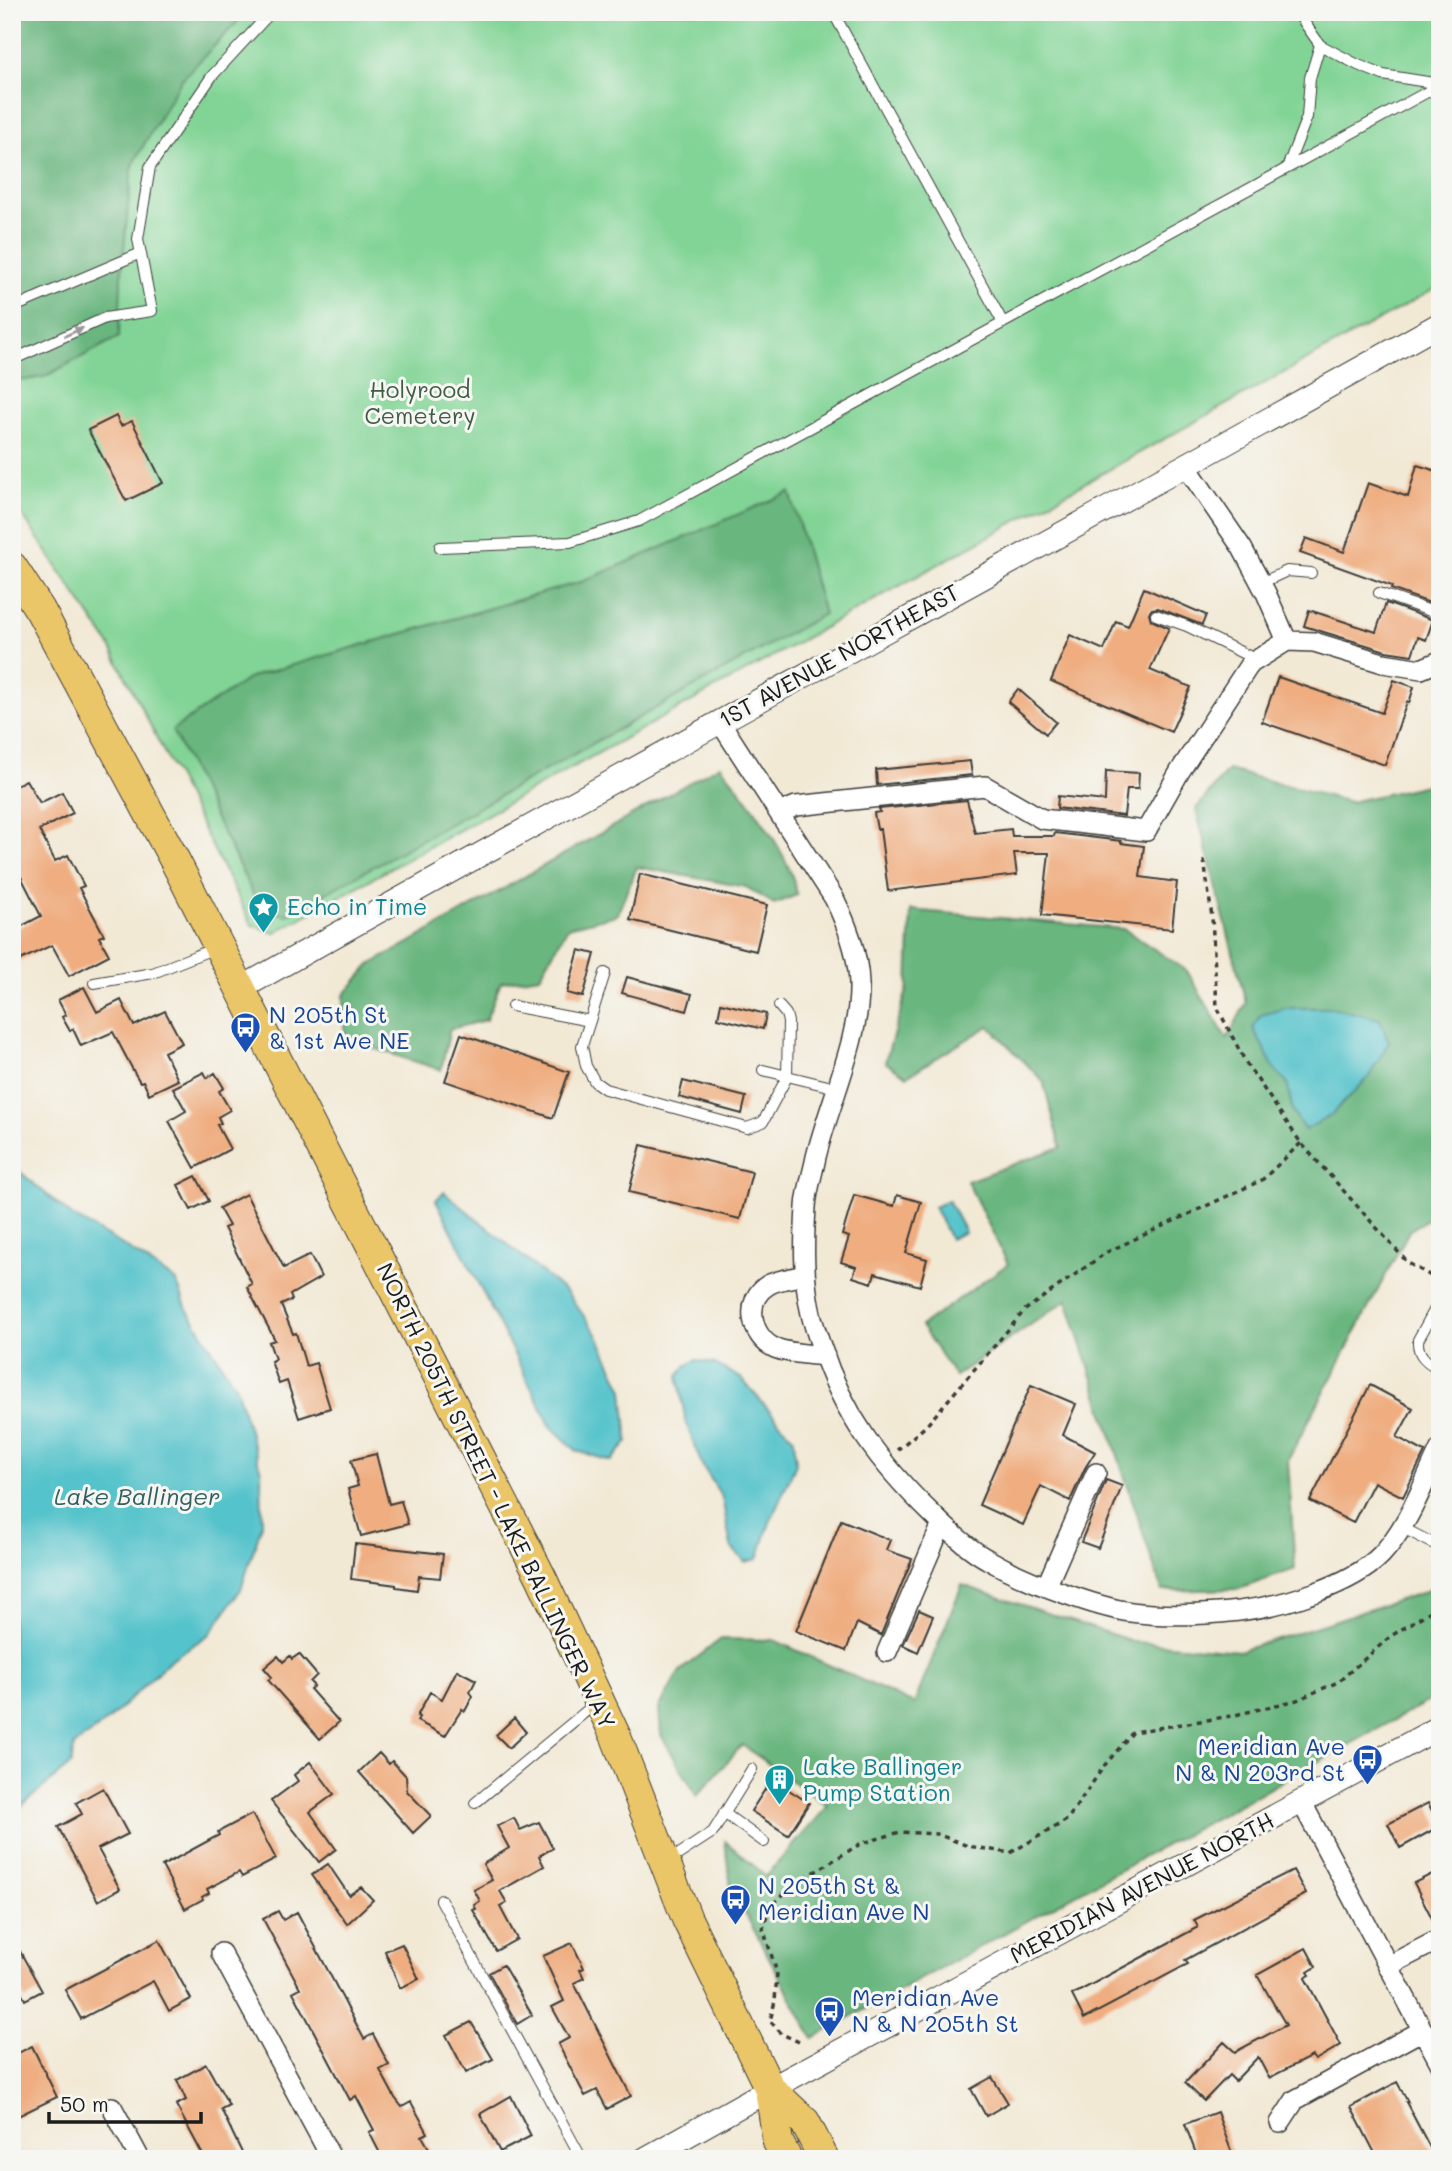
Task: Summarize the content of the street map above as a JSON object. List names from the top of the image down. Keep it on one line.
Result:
{"streets":{"main road":["NORTH 205TH STREET - LAKE BALLINGER WAY"],"street":["1ST AVENUE NORTHEAST","MERIDIAN AVENUE NORTH"]},"crossings":[["1ST AVENUE NORTHEAST","NORTH 205TH STREET - LAKE BALLINGER WAY"],["NORTH 205TH STREET - LAKE BALLINGER WAY","MERIDIAN AVENUE NORTH"]],"water":["Lake Ballinger"],"parks":["Holyrood Cemetery"],"places":{"place":["Echo in Time"],"bus stop":["N 205th St & 1st Ave NE","Meridian Ave N & N 203rd St","N 205th St & Meridian Ave N","Meridian Ave N & N 205th St"],"building":["Lake Ballinger Pump Station"]},"scale_bar":"50 m"}
